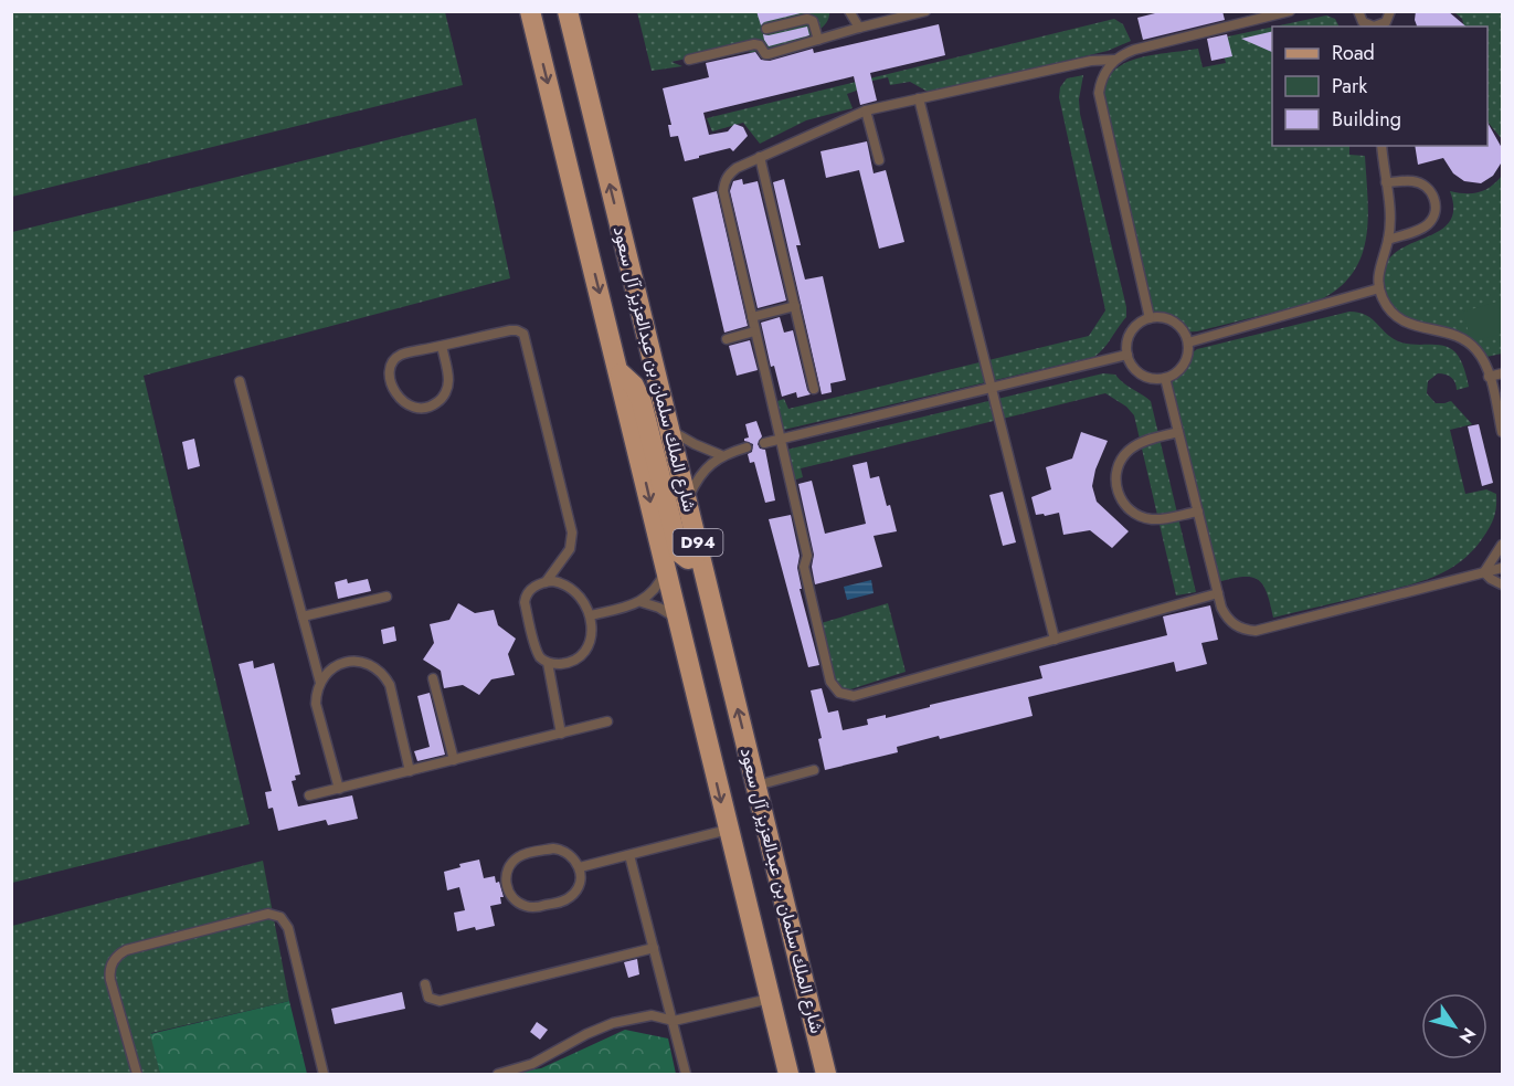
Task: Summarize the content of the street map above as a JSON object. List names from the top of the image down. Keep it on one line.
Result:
{"streets":{"main road":["شارع الملك سلمان بن عبدالعزيز آل سعود","D94"]},"legend":["Road","Park","Building"],"north":"bottom right"}
